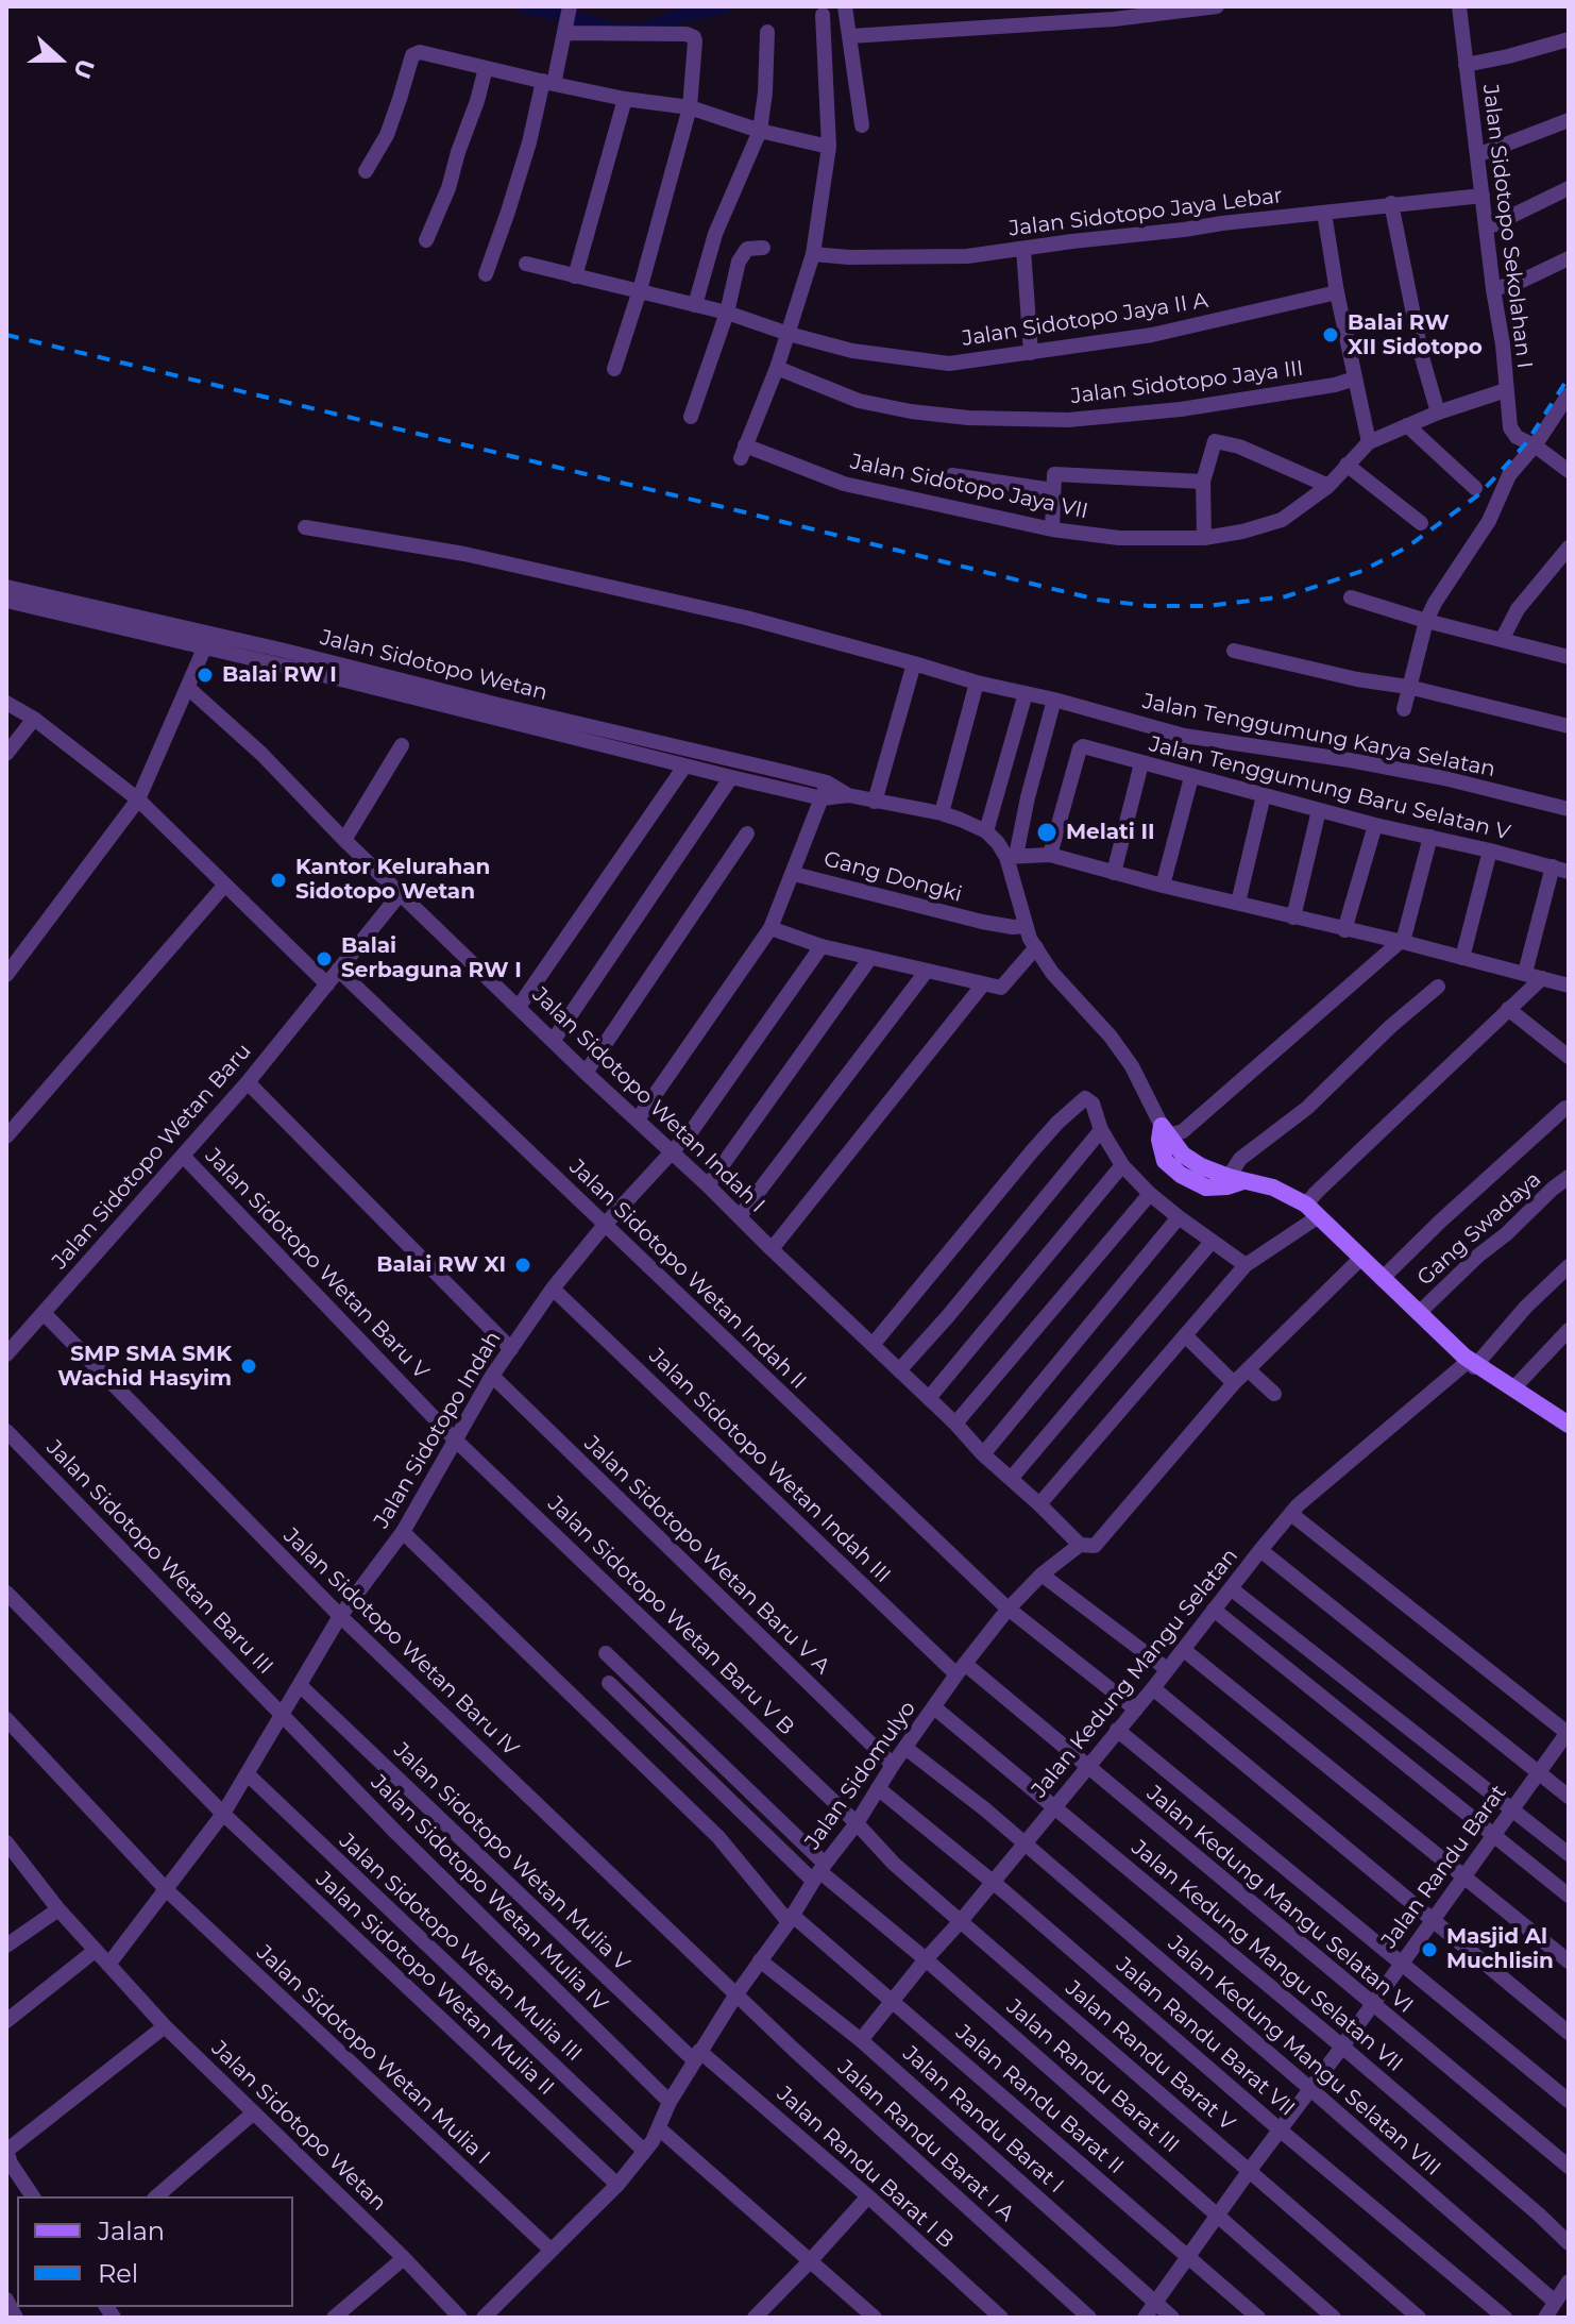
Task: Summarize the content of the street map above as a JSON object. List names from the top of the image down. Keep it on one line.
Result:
{"streets":{"street":["Jalan Sidotopo Jaya Lebar","Jalan Sidotopo Sekolahan I","Jalan Sidotopo Jaya II A","Jalan Sidotopo Jaya III","Jalan Sidotopo Jaya VII","Jalan Sidotopo Wetan","Jalan Tenggumung Karya Selatan","Jalan Tenggumung Baru Selatan V","Gang Dongki","Jalan Sidotopo Wetan Indah I","Jalan Sidotopo Wetan Baru","Gang Swadaya","Jalan Sidotopo Wetan Baru V","Jalan Sidotopo Wetan Indah II","Jalan Sidotopo Indah","Jalan Sidotopo Wetan Indah III","Jalan Sidotopo Wetan Baru V A","Jalan Sidotopo Wetan Baru III","Jalan Sidotopo Wetan Baru V B","Jalan Sidotopo Wetan Baru IV","Jalan Kedung Mangu Selatan","Jalan Sidomulyo","Jalan Sidotopo Wetan Mulia V","Jalan Randu Barat","Jalan Sidotopo Wetan Mulia IV","Jalan Kedung Mangu Selatan VI","Jalan Sidotopo Wetan Mulia III","Jalan Kedung Mangu Selatan VII","Jalan Sidotopo Wetan Mulia II","Jalan Randu Barat VII","Jalan Sidotopo Wetan Mulia I","Jalan Randu Barat V","Jalan Kedung Mangu Selatan VIII","Jalan Randu Barat III","Jalan Randu Barat II","Jalan Randu Barat I","Jalan Randu Barat I A","Jalan Randu Barat I B"]},"crossings":[["Jalan Sidotopo Jaya Lebar","Jalan Sidotopo Sekolahan I"],["Jalan Sidotopo Sekolahan I","Jalan Sidotopo Jaya VII"],["Jalan Sidotopo Jaya III","Jalan Sidotopo Jaya VII"],["Jalan Sidotopo Wetan","Gang Dongki"],["Jalan Sidotopo Wetan","Jalan Sidotopo Indah"],["Jalan Sidotopo Wetan Indah I","Jalan Sidotopo Wetan Baru"],["Jalan Sidotopo Wetan Indah I","Jalan Sidotopo Indah"],["Jalan Sidotopo Wetan Indah I","Jalan Sidomulyo"],["Jalan Sidotopo Wetan Baru","Jalan Sidotopo Wetan Baru V"],["Jalan Sidotopo Wetan Baru","Jalan Sidotopo Wetan Indah II"],["Jalan Sidotopo Wetan Baru","Jalan Sidotopo Wetan Baru IV"],["Jalan Sidotopo Wetan Baru V","Jalan Sidotopo Indah"],["Jalan Sidotopo Wetan Baru V","Jalan Sidotopo Wetan Baru V B"],["Jalan Sidotopo Wetan Indah II","Jalan Sidotopo Indah"],["Jalan Sidotopo Wetan Indah II","Jalan Kedung Mangu Selatan"],["Jalan Sidotopo Wetan Indah II","Jalan Sidomulyo"],["Jalan Sidotopo Indah","Jalan Sidotopo Wetan Indah III"],["Jalan Sidotopo Indah","Jalan Sidotopo Wetan Baru V A"],["Jalan Sidotopo Indah","Jalan Sidotopo Wetan Baru III"],["Jalan Sidotopo Indah","Jalan Sidotopo Wetan Baru V B"],["Jalan Sidotopo Indah","Jalan Sidotopo Wetan Baru IV"],["Jalan Sidotopo Indah","Jalan Sidotopo Wetan Mulia V"],["Jalan Sidotopo Indah","Jalan Sidotopo Wetan Mulia IV"],["Jalan Sidotopo Indah","Jalan Sidotopo Wetan Mulia III"],["Jalan Sidotopo Indah","Jalan Sidotopo Wetan Mulia II"],["Jalan Sidotopo Indah","Jalan Sidotopo Wetan Mulia I"],["Jalan Sidotopo Indah","Jalan Randu Barat II"],["Jalan Sidotopo Wetan Indah III","Jalan Sidomulyo"],["Jalan Sidotopo Wetan Indah III","Jalan Kedung Mangu Selatan VI"],["Jalan Sidotopo Wetan Baru V A","Jalan Sidomulyo"],["Jalan Sidotopo Wetan Baru III","Jalan Sidotopo Wetan Mulia IV"],["Jalan Sidotopo Wetan Baru V B","Jalan Sidomulyo"],["Jalan Sidotopo Wetan Baru V B","Jalan Randu Barat V"],["Jalan Sidotopo Wetan Baru IV","Jalan Sidomulyo"],["Jalan Sidotopo Wetan Baru IV","Jalan Randu Barat I A"],["Jalan Kedung Mangu Selatan","Jalan Kedung Mangu Selatan VI"],["Jalan Kedung Mangu Selatan","Jalan Kedung Mangu Selatan VII"],["Jalan Kedung Mangu Selatan","Jalan Randu Barat VII"],["Jalan Kedung Mangu Selatan","Jalan Randu Barat V"],["Jalan Kedung Mangu Selatan","Jalan Kedung Mangu Selatan VIII"],["Jalan Kedung Mangu Selatan","Jalan Randu Barat III"],["Jalan Kedung Mangu Selatan","Jalan Randu Barat II"],["Jalan Kedung Mangu Selatan","Jalan Randu Barat I"],["Jalan Sidomulyo","Jalan Sidotopo Wetan Mulia V"],["Jalan Sidomulyo","Jalan Kedung Mangu Selatan VI"],["Jalan Sidomulyo","Jalan Kedung Mangu Selatan VII"],["Jalan Sidomulyo","Jalan Randu Barat VII"],["Jalan Sidomulyo","Jalan Randu Barat V"],["Jalan Sidomulyo","Jalan Kedung Mangu Selatan VIII"],["Jalan Sidomulyo","Jalan Randu Barat III"],["Jalan Sidomulyo","Jalan Randu Barat II"],["Jalan Sidomulyo","Jalan Randu Barat I"],["Jalan Sidomulyo","Jalan Randu Barat I A"],["Jalan Sidomulyo","Jalan Randu Barat I B"],["Jalan Sidotopo Wetan Mulia V","Jalan Randu Barat I B"],["Jalan Randu Barat","Jalan Kedung Mangu Selatan VI"],["Jalan Randu Barat","Jalan Kedung Mangu Selatan VII"],["Jalan Randu Barat","Jalan Randu Barat VII"],["Jalan Randu Barat","Jalan Randu Barat V"],["Jalan Randu Barat","Jalan Kedung Mangu Selatan VIII"],["Jalan Randu Barat","Jalan Randu Barat III"],["Jalan Randu Barat","Jalan Randu Barat II"],["Jalan Randu Barat","Jalan Randu Barat I"]],"places":["Balai RW XII Sidotopo","Balai RW I","Melati II","Kantor Kelurahan Sidotopo Wetan","Balai Serbaguna RW I","Balai RW XI","SMP SMA SMK Wachid Hasyim","Masjid Al Muchlisin"],"legend":["Jalan","Rel"],"north":"right"}
